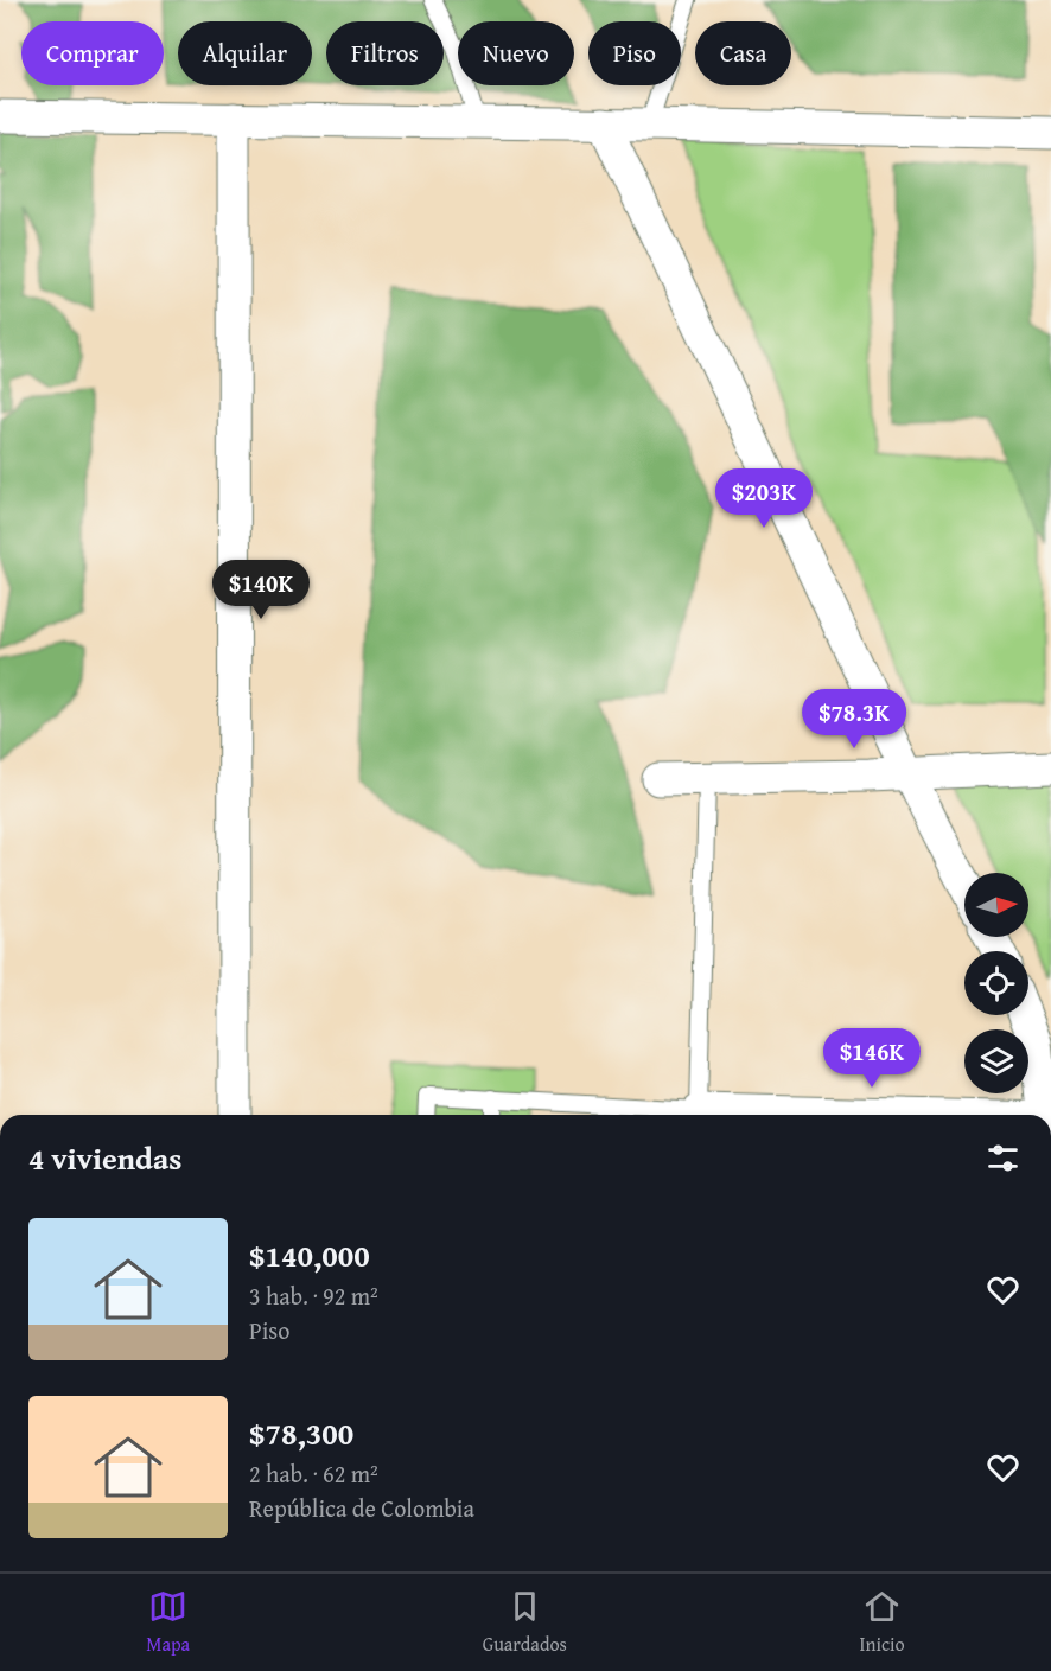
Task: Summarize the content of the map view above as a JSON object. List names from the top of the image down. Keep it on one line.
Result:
{"north":"right","page":{"chip":["Comprar","Alquilar","Filtros","Nuevo","Piso","Casa"],"price":["$203K","$140K","$78.3K","$146K"],"heading":"4 viviendas","list":[{"name":"$140,000","note":"3 hab. · 92 m² · Piso"},{"name":"$78,300","note":"2 hab. · 62 m² · República de Colombia"}],"tabs":["Mapa","Guardados","Inicio"]}}
